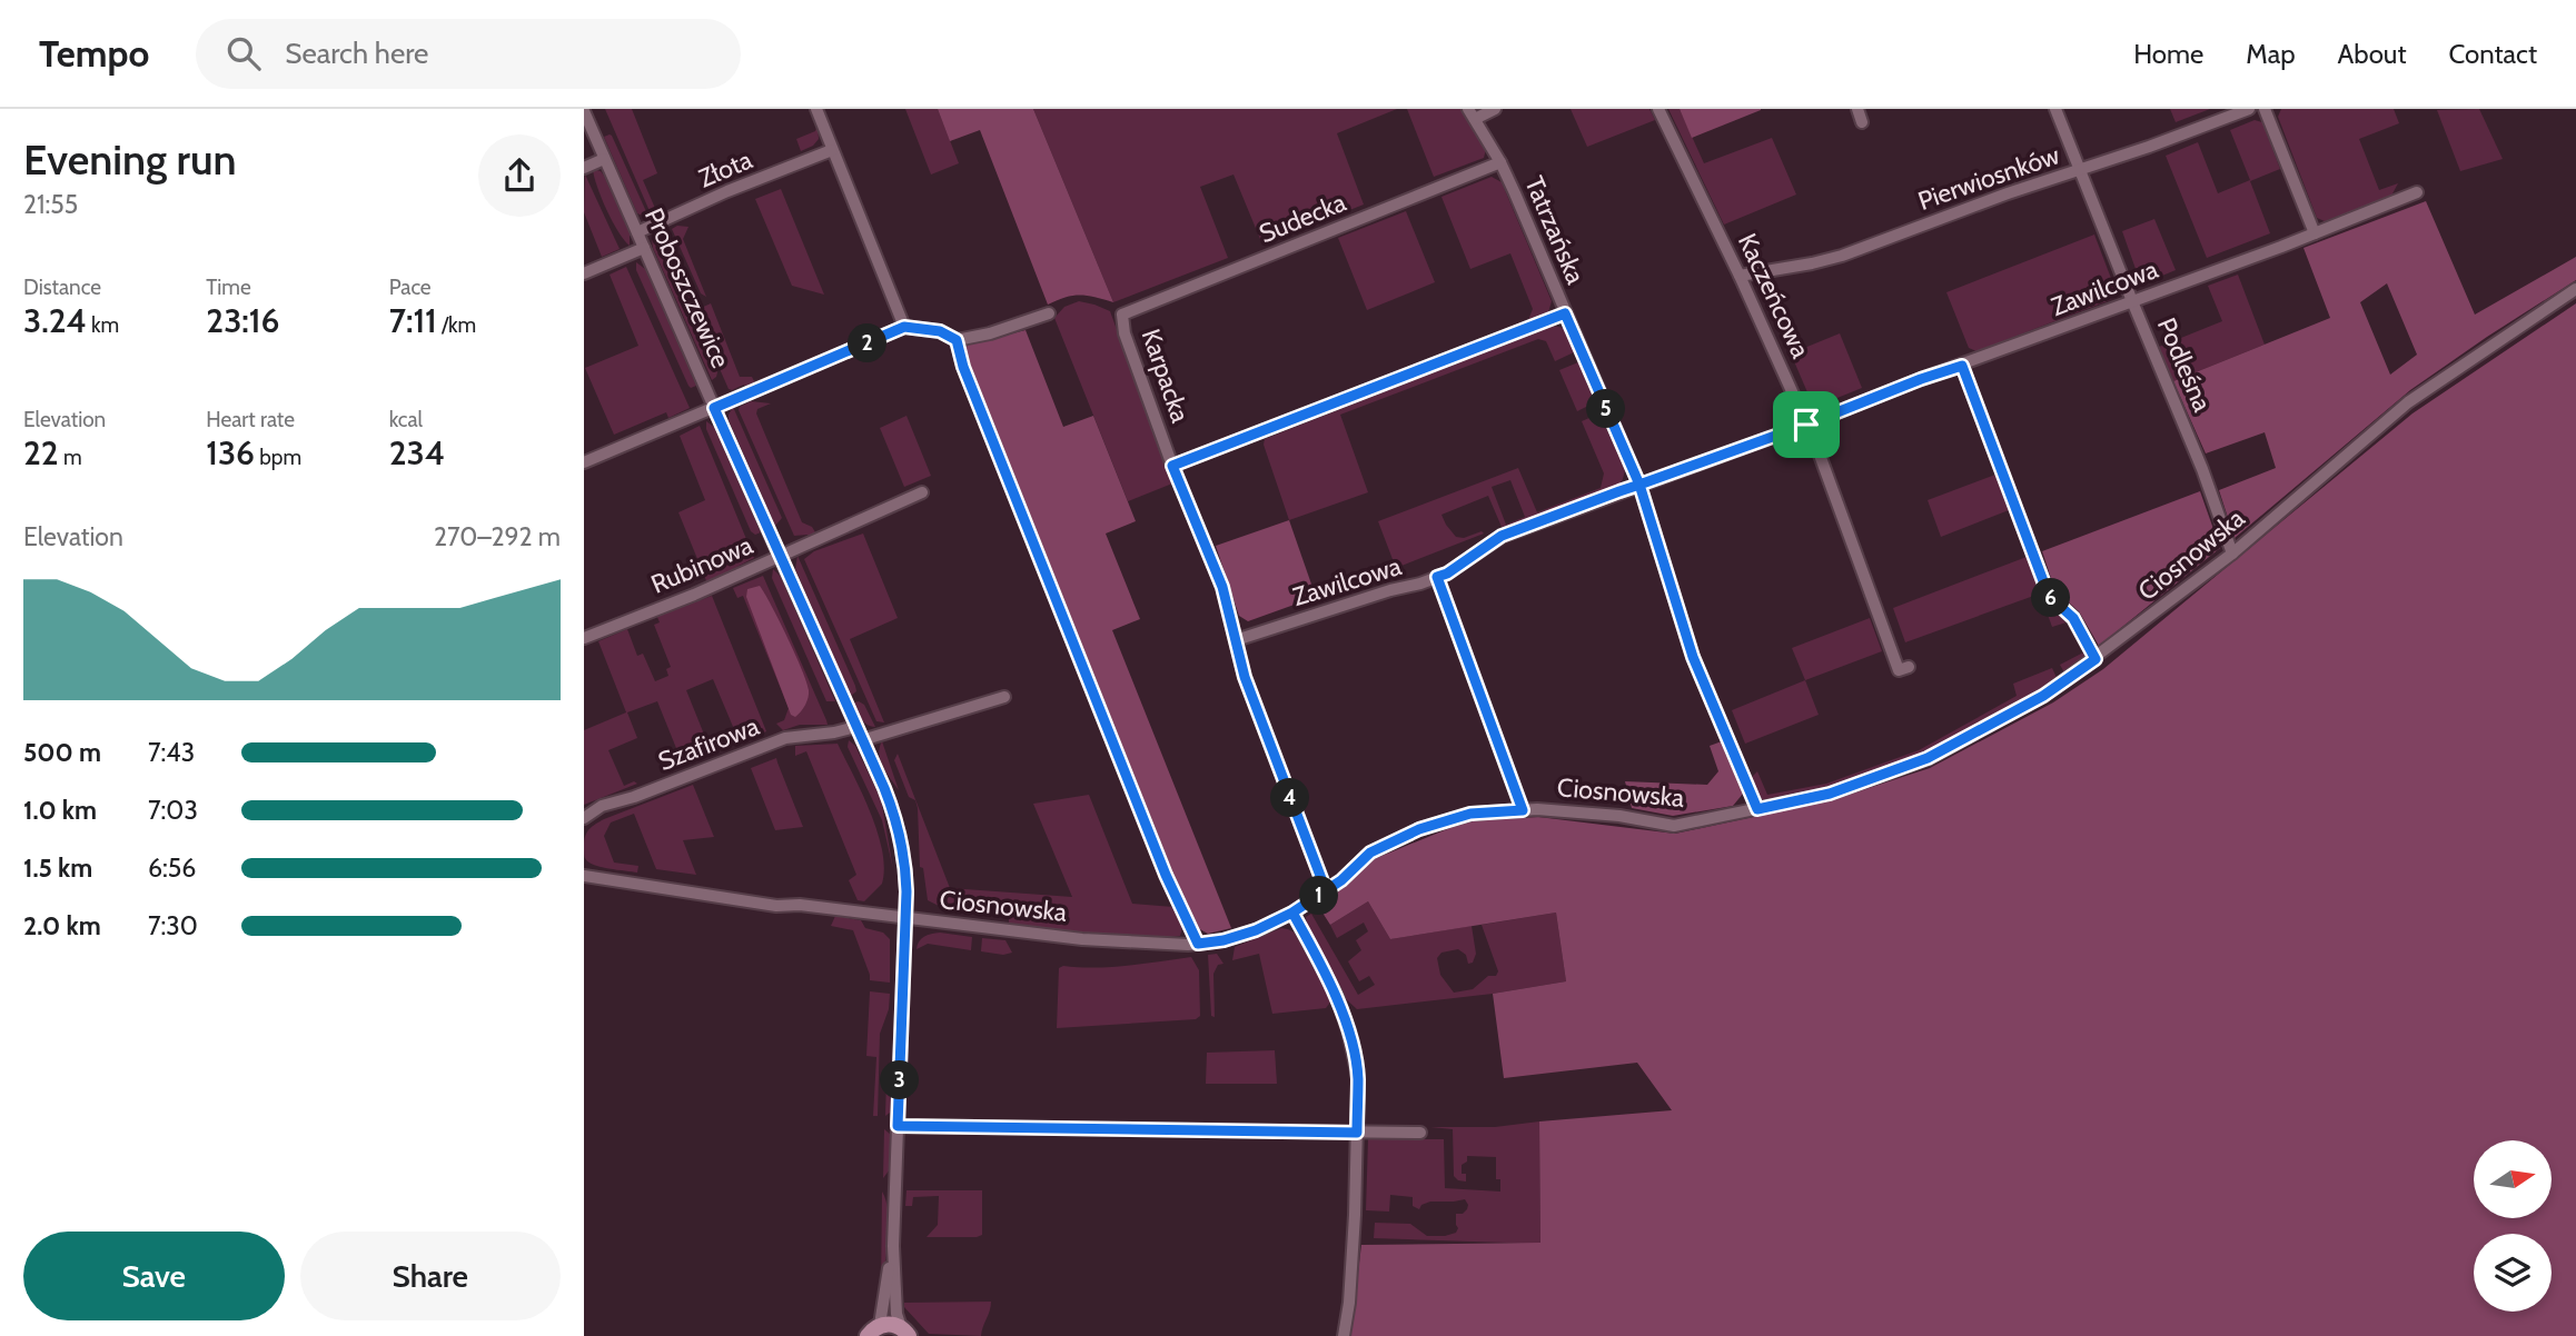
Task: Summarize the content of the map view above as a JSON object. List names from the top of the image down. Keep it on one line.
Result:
{"streets":{"street":["Złota","Pierwiosnków","Sudecka","Tatrzańska","Proboszczewice","Zawilcowa","Kaczeńcowa","Podleśna","Karpacka","Ciosnowska","Rubinowa","Szafirowa"]},"crossings":[["Złota","Proboszczewice"],["Pierwiosnków","Kaczeńcowa"],["Pierwiosnków","Podleśna"],["Sudecka","Tatrzańska"],["Sudecka","Karpacka"],["Tatrzańska","Zawilcowa"],["Tatrzańska","Ciosnowska"],["Proboszczewice","Ciosnowska"],["Proboszczewice","Rubinowa"],["Proboszczewice","Szafirowa"],["Zawilcowa","Kaczeńcowa"],["Zawilcowa","Podleśna"],["Zawilcowa","Karpacka"],["Podleśna","Ciosnowska"],["Karpacka","Ciosnowska"]],"north":"right","page":{"header":"Tempo","search":"Search here","nav":["Home","Map","About","Contact"],"heading":["Evening run","21:55"],"stats":[["Distance","3.24 km"],["Time","23:16"],["Pace","7:11 /km"],["Elevation","22 m"],["Heart rate","136 bpm"],["kcal","234"]],"pins":["2","5","6","4","1","3"],"chart":["Elevation","270–292 m"],"list":[{"name":"500 m","note":"7:43"},{"name":"1.0 km","note":"7:03"},{"name":"1.5 km","note":"6:56"},{"name":"2.0 km","note":"7:30"}],"buttons":["Save","Share"]}}
